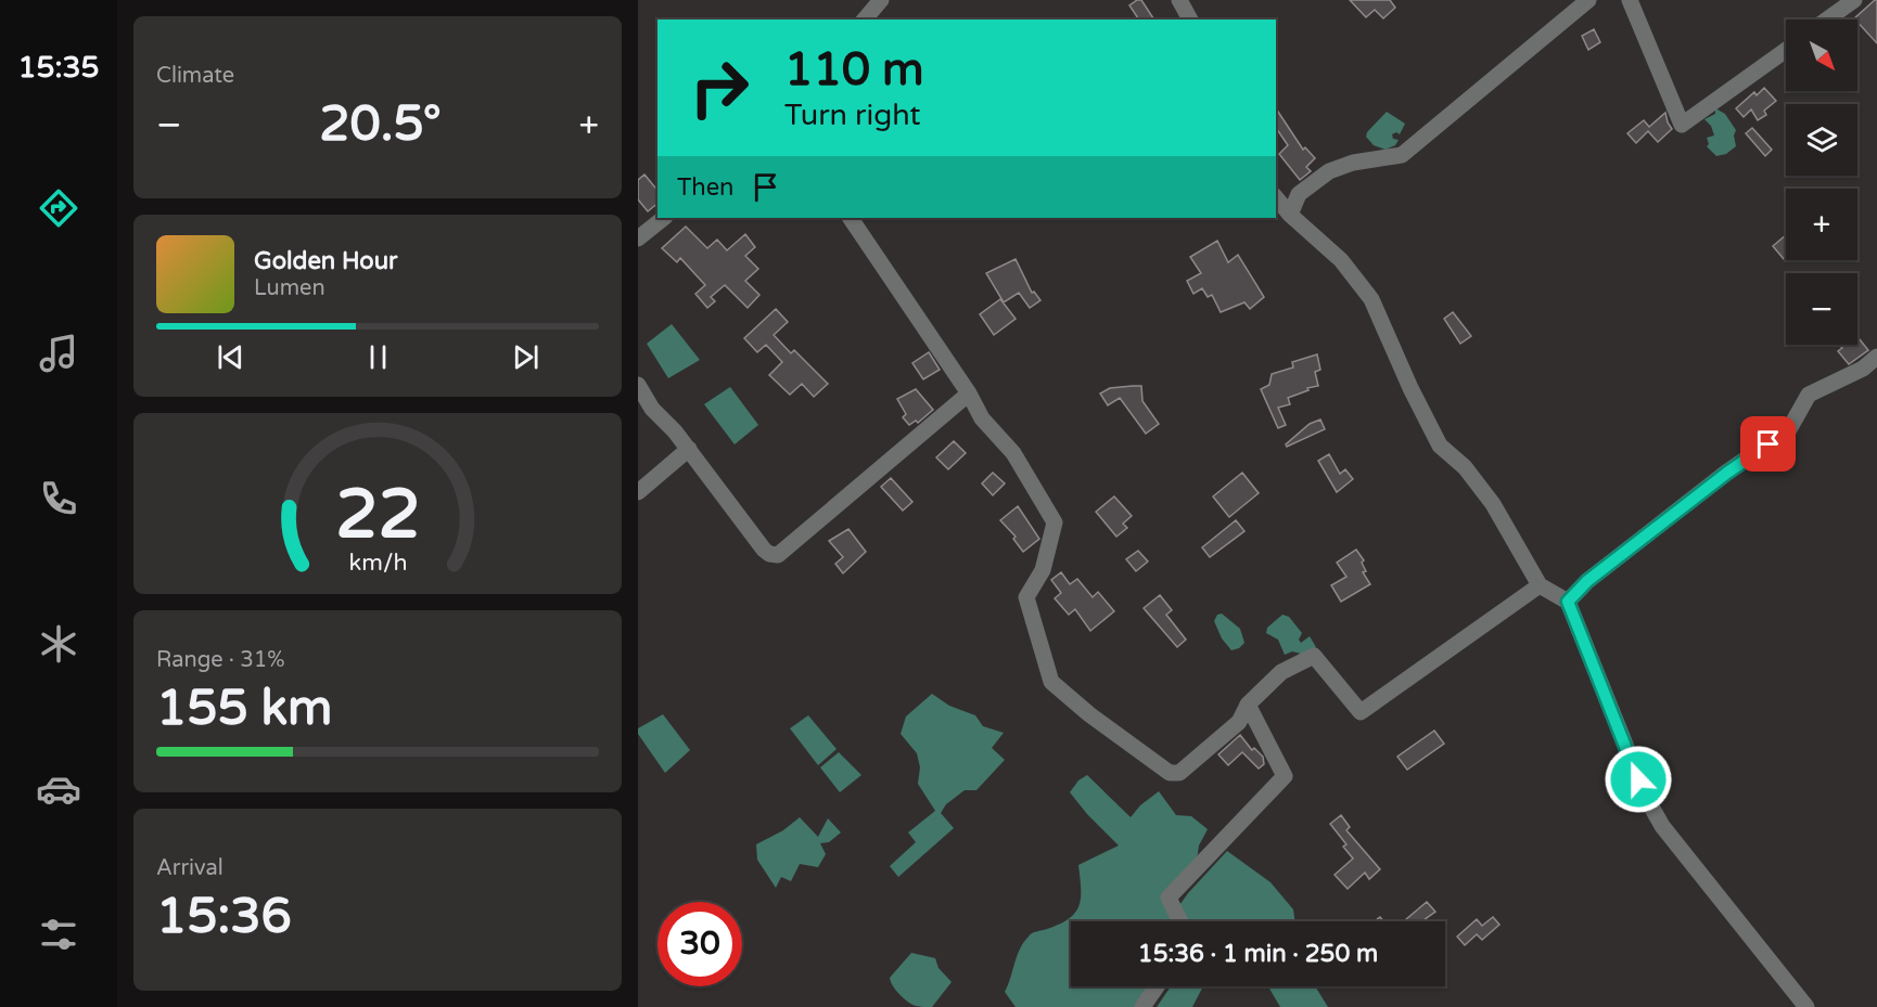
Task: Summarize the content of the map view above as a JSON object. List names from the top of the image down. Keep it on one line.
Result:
{"north":"bottom right","page":{"tabs":"15:35","tile":["Climate",["Range · 31%","155 km"],["Arrival","15:36"]],"map_buttons":["+","−"],"turn":["110 m","Turn right"],"heat":["−","20.5°","+"],"then":"Then","song":["Golden Hour","Lumen"],"limit":"30","trip":"15:36 · 1 min · 250 m","gauge":["22","km/h"]}}
